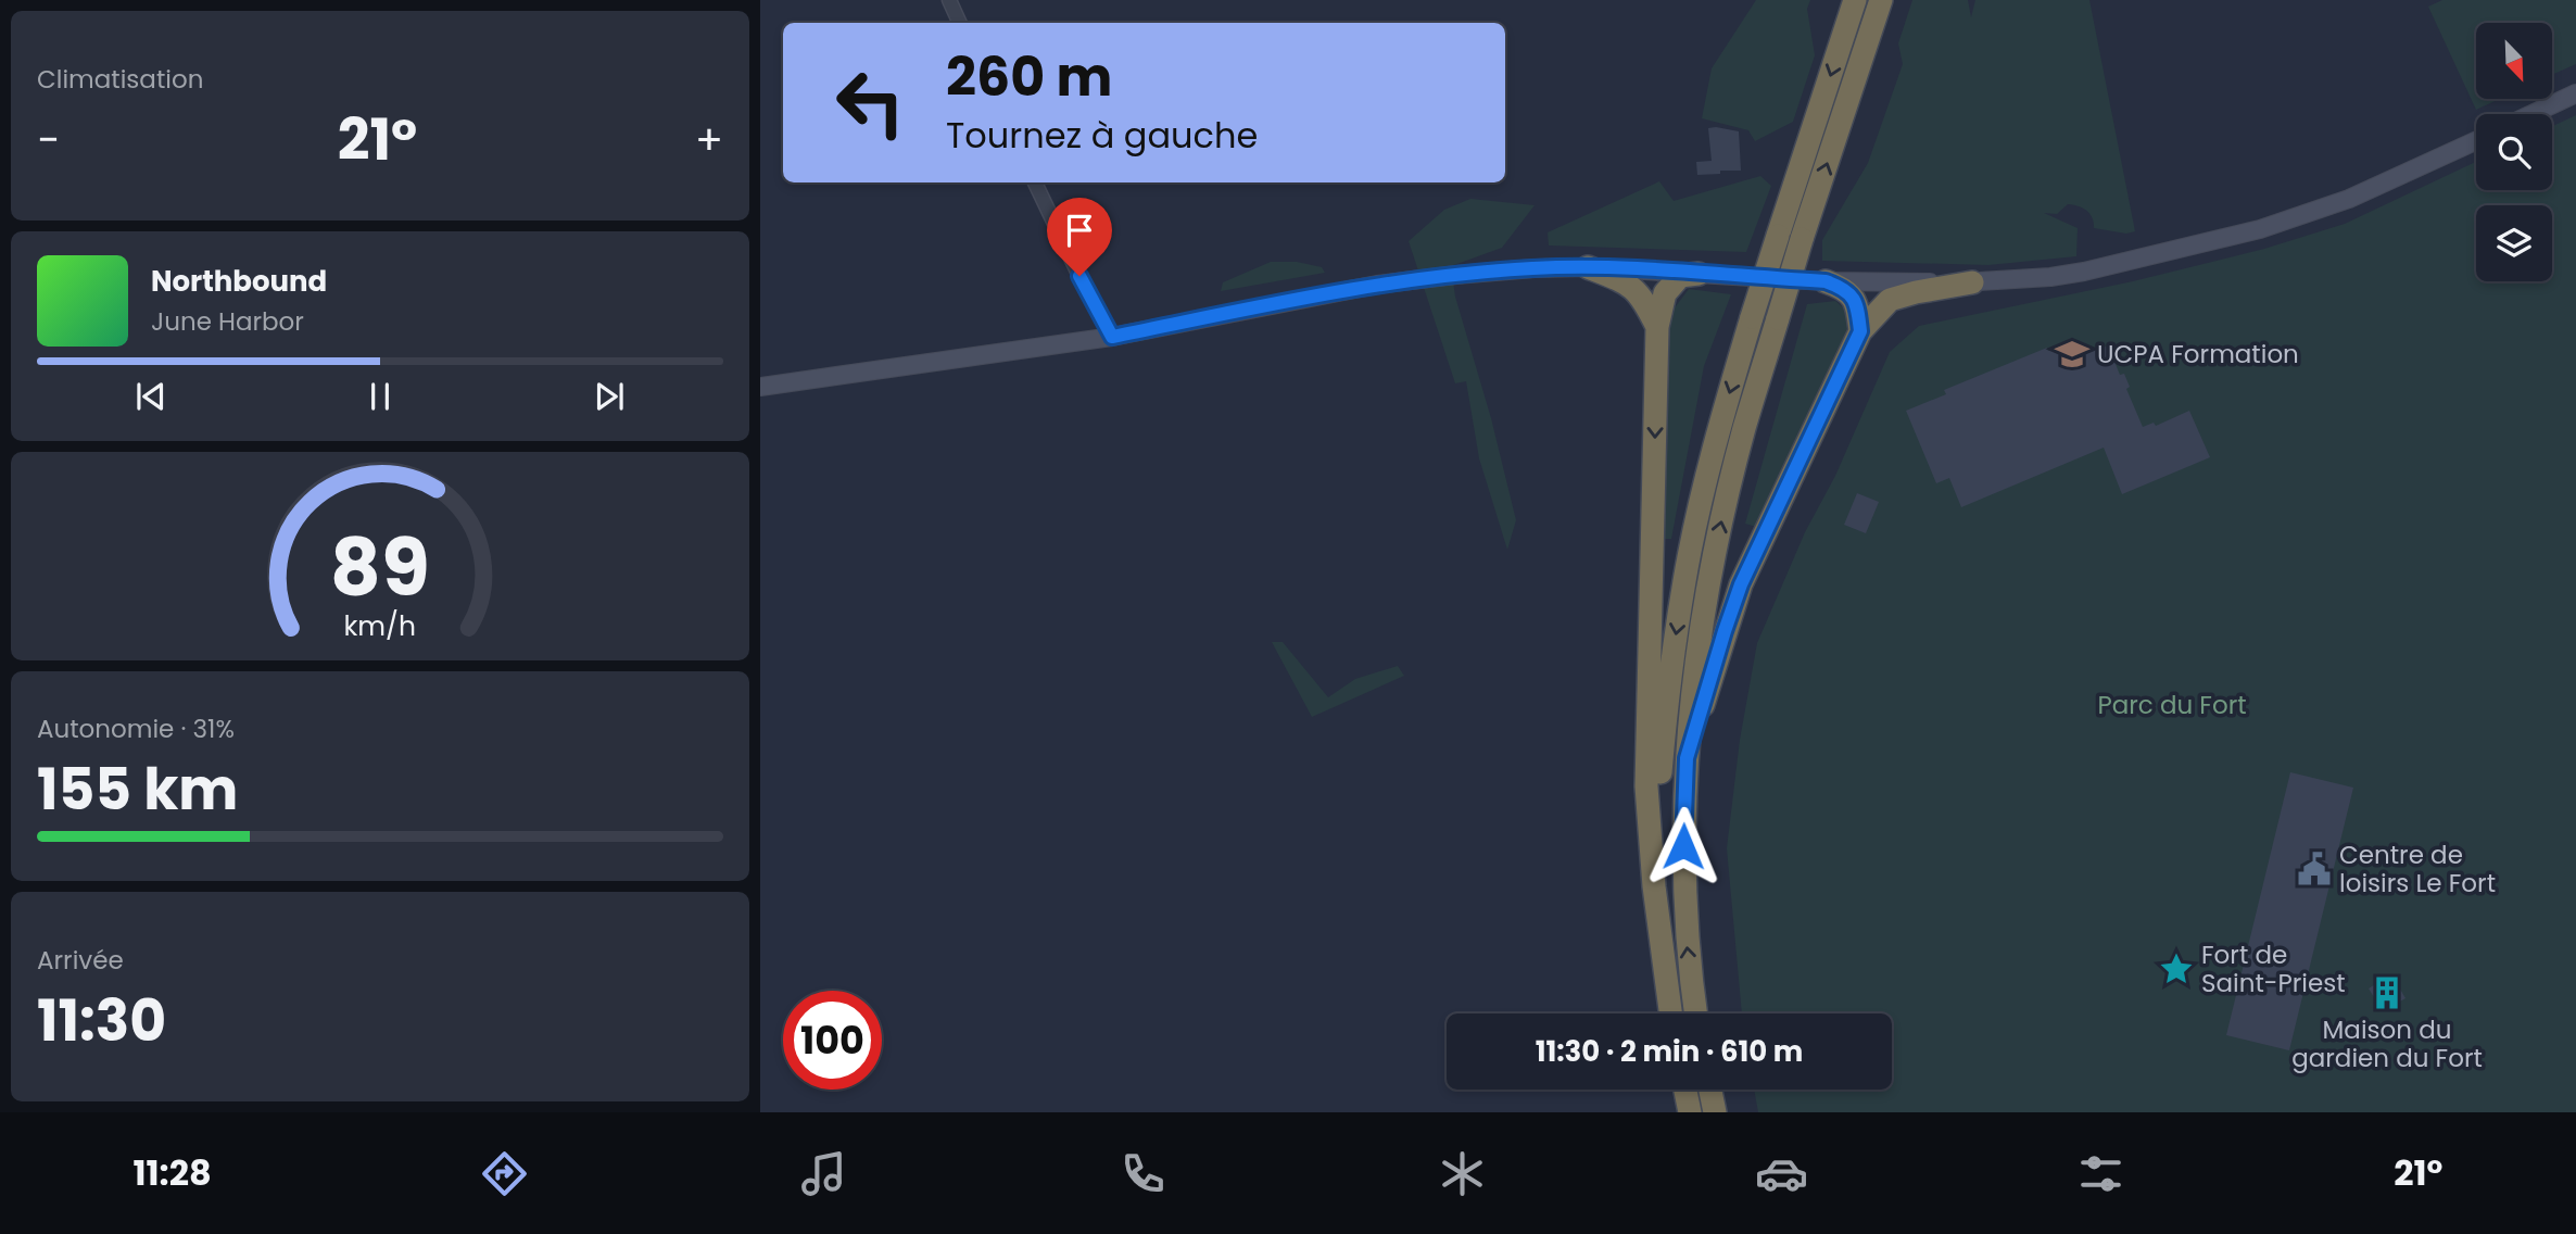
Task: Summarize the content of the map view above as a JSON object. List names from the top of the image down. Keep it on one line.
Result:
{"parks":["Parc du Fort"],"places":{"school or university":["UCPA Formation"],"public building":["Centre de loisirs Le Fort"],"place":["Fort de Saint-Priest"],"building":["Maison du gardien du Fort"]},"north":"bottom right","page":{"tile":["Climatisation",["Autonomie · 31%","155 km"],["Arrivée","11:30"]],"turn":["260 m","Tournez à gauche"],"heat":["−","21°","+"],"song":["Northbound","June Harbor"],"limit":"100","trip":"11:30 · 2 min · 610 m","tabs":["11:28","21°"],"gauge":["89","km/h"]}}
